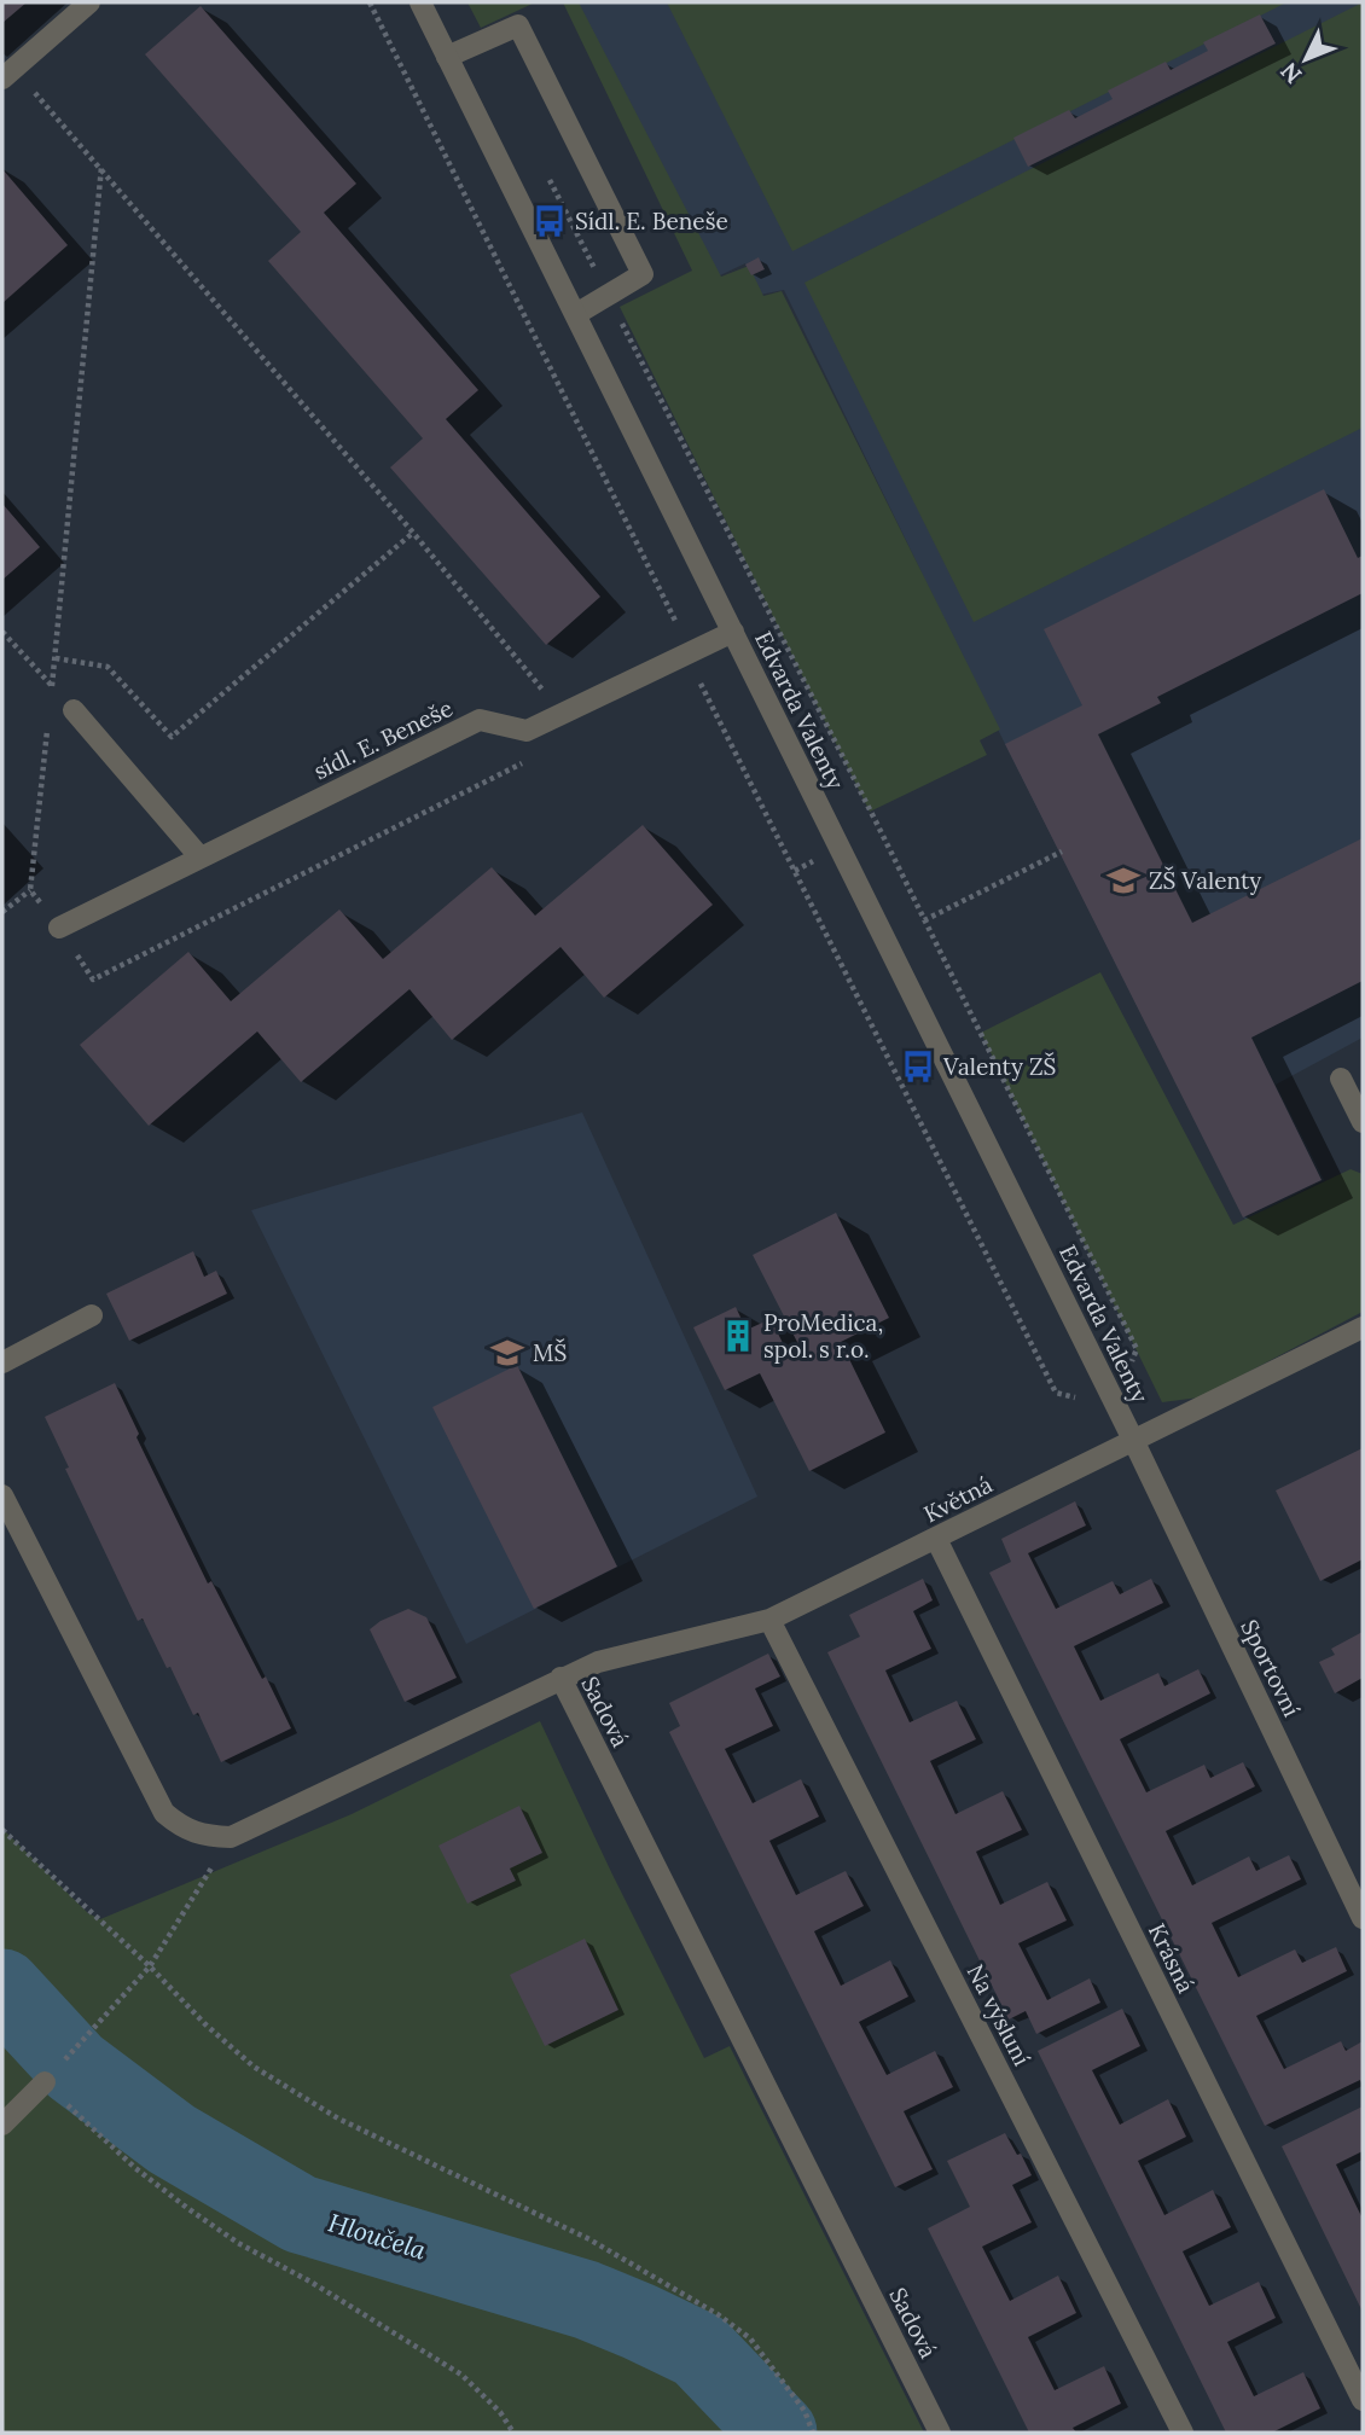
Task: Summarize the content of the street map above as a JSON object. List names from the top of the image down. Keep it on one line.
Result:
{"streets":{"street":["Edvarda Valenty","sídl. E. Beneše","Květná","Sportovní","Sadová","Krásná","Na výsluní"]},"crossings":[["Edvarda Valenty","sídl. E. Beneše"],["Edvarda Valenty","Květná"],["Edvarda Valenty","Sportovní"],["Květná","Sportovní"],["Květná","Sadová"],["Květná","Krásná"],["Květná","Na výsluní"]],"water":["Hloučela"],"places":{"bus stop":["Sídl. E. Beneše","Valenty ZŠ"],"school or university":["ZŠ Valenty","MŠ"],"building":["ProMedica, spol. s r.o."]},"north":"bottom left"}
